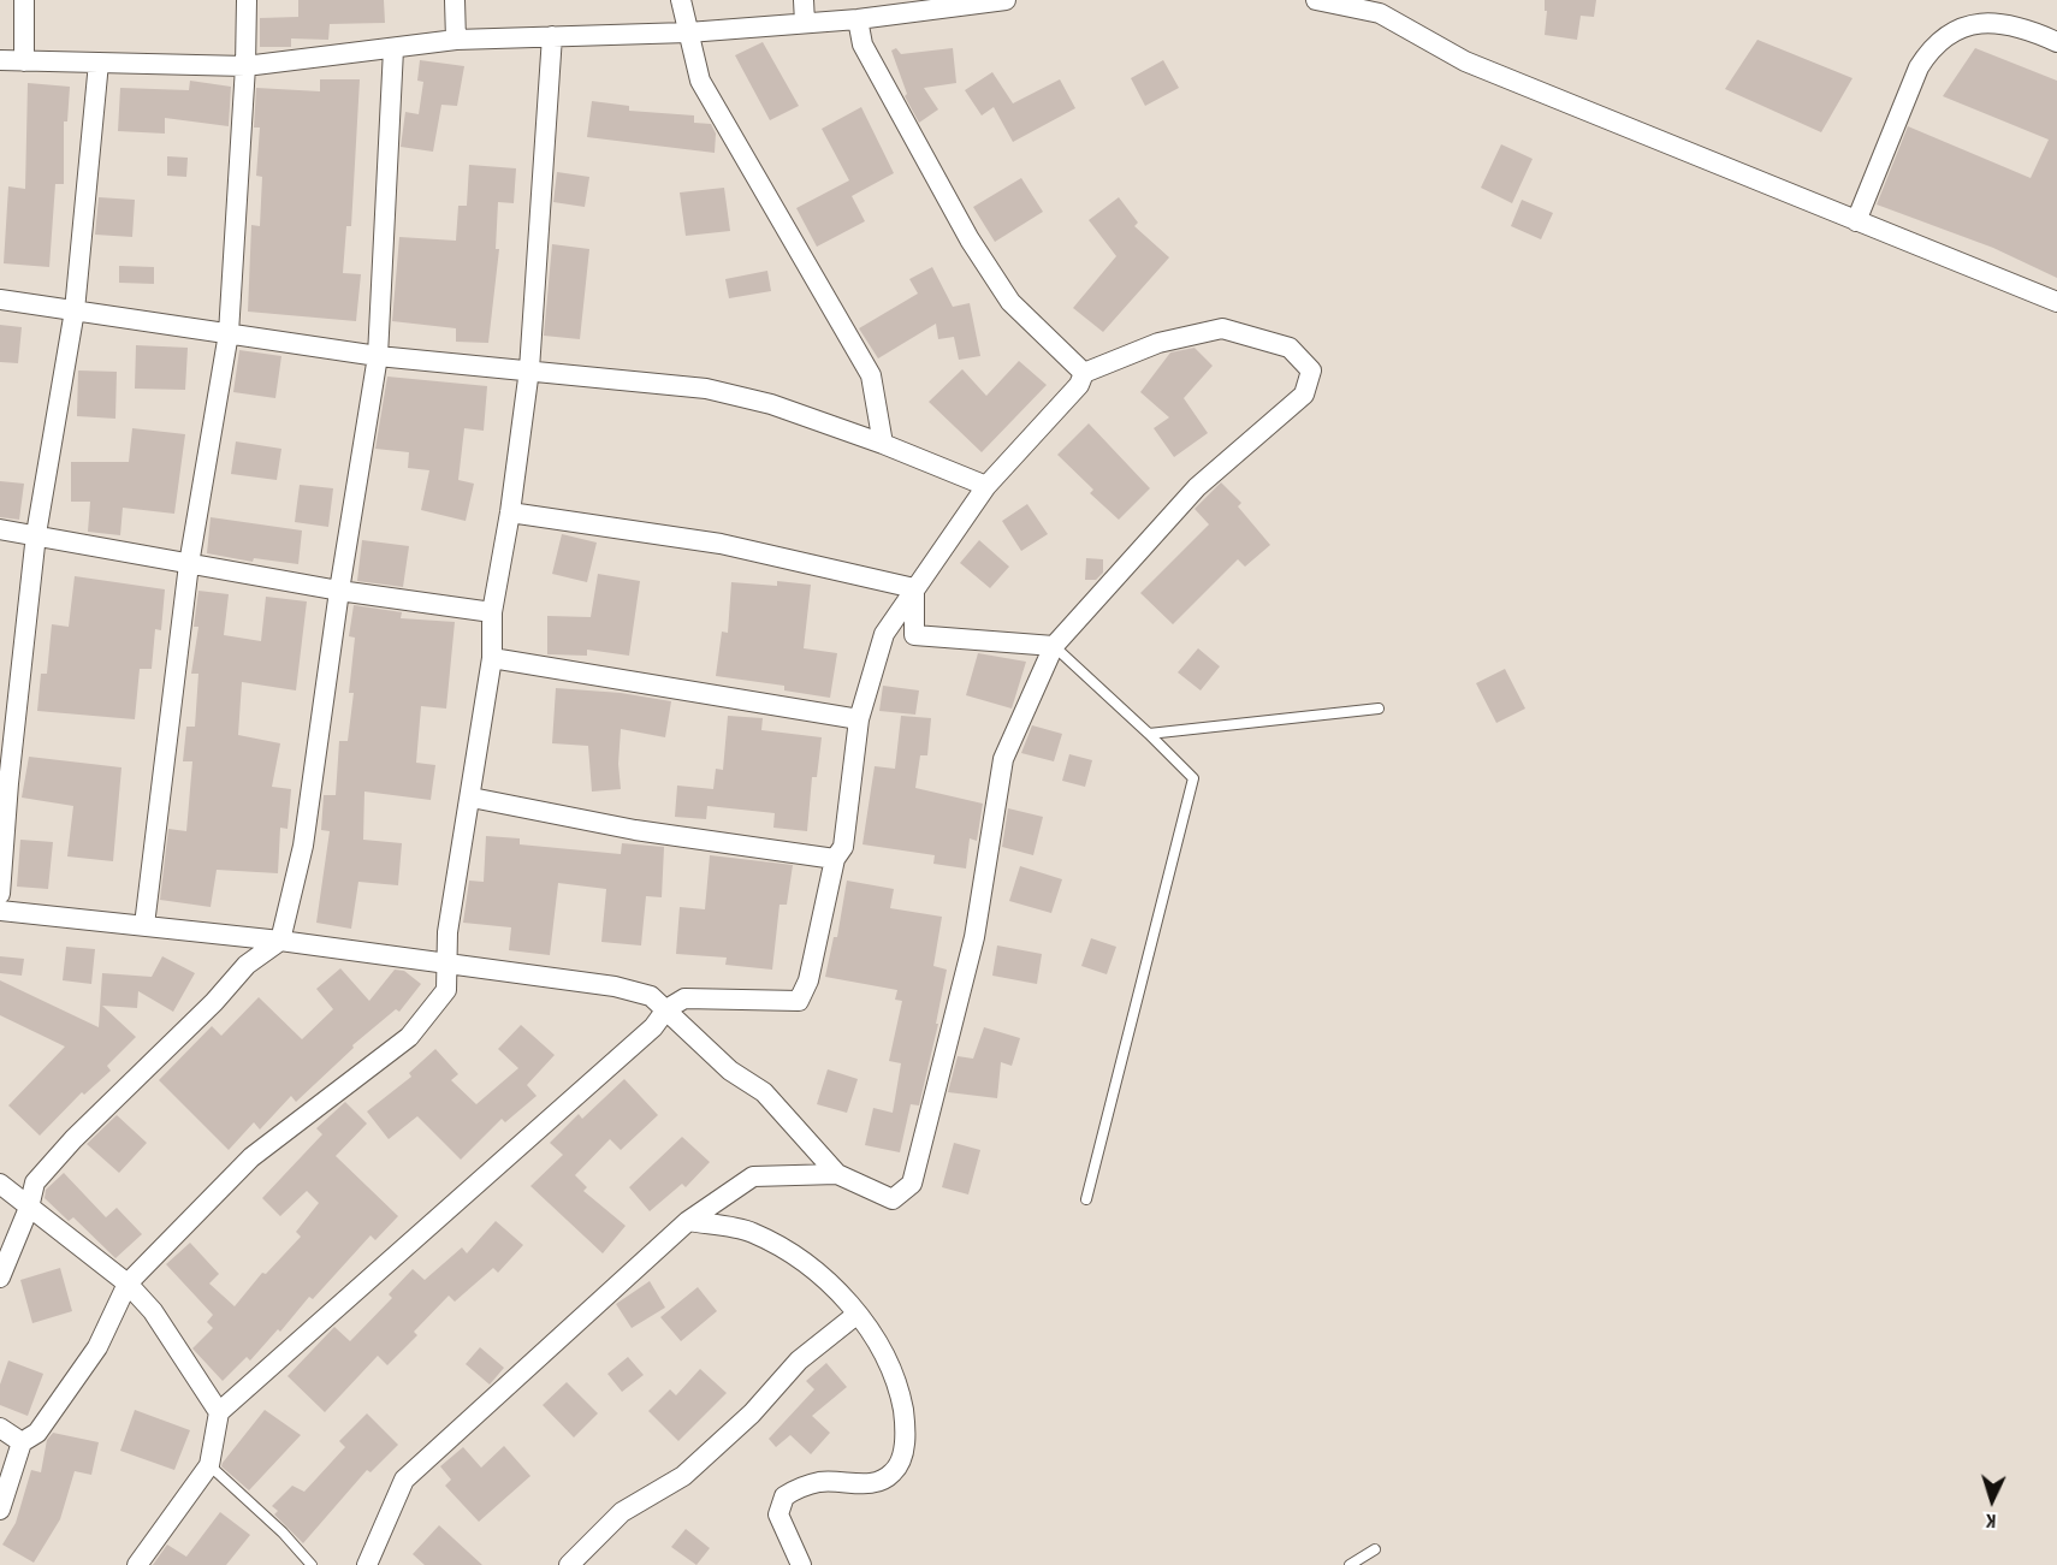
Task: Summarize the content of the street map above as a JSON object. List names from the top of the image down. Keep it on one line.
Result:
{"north":"bottom"}
